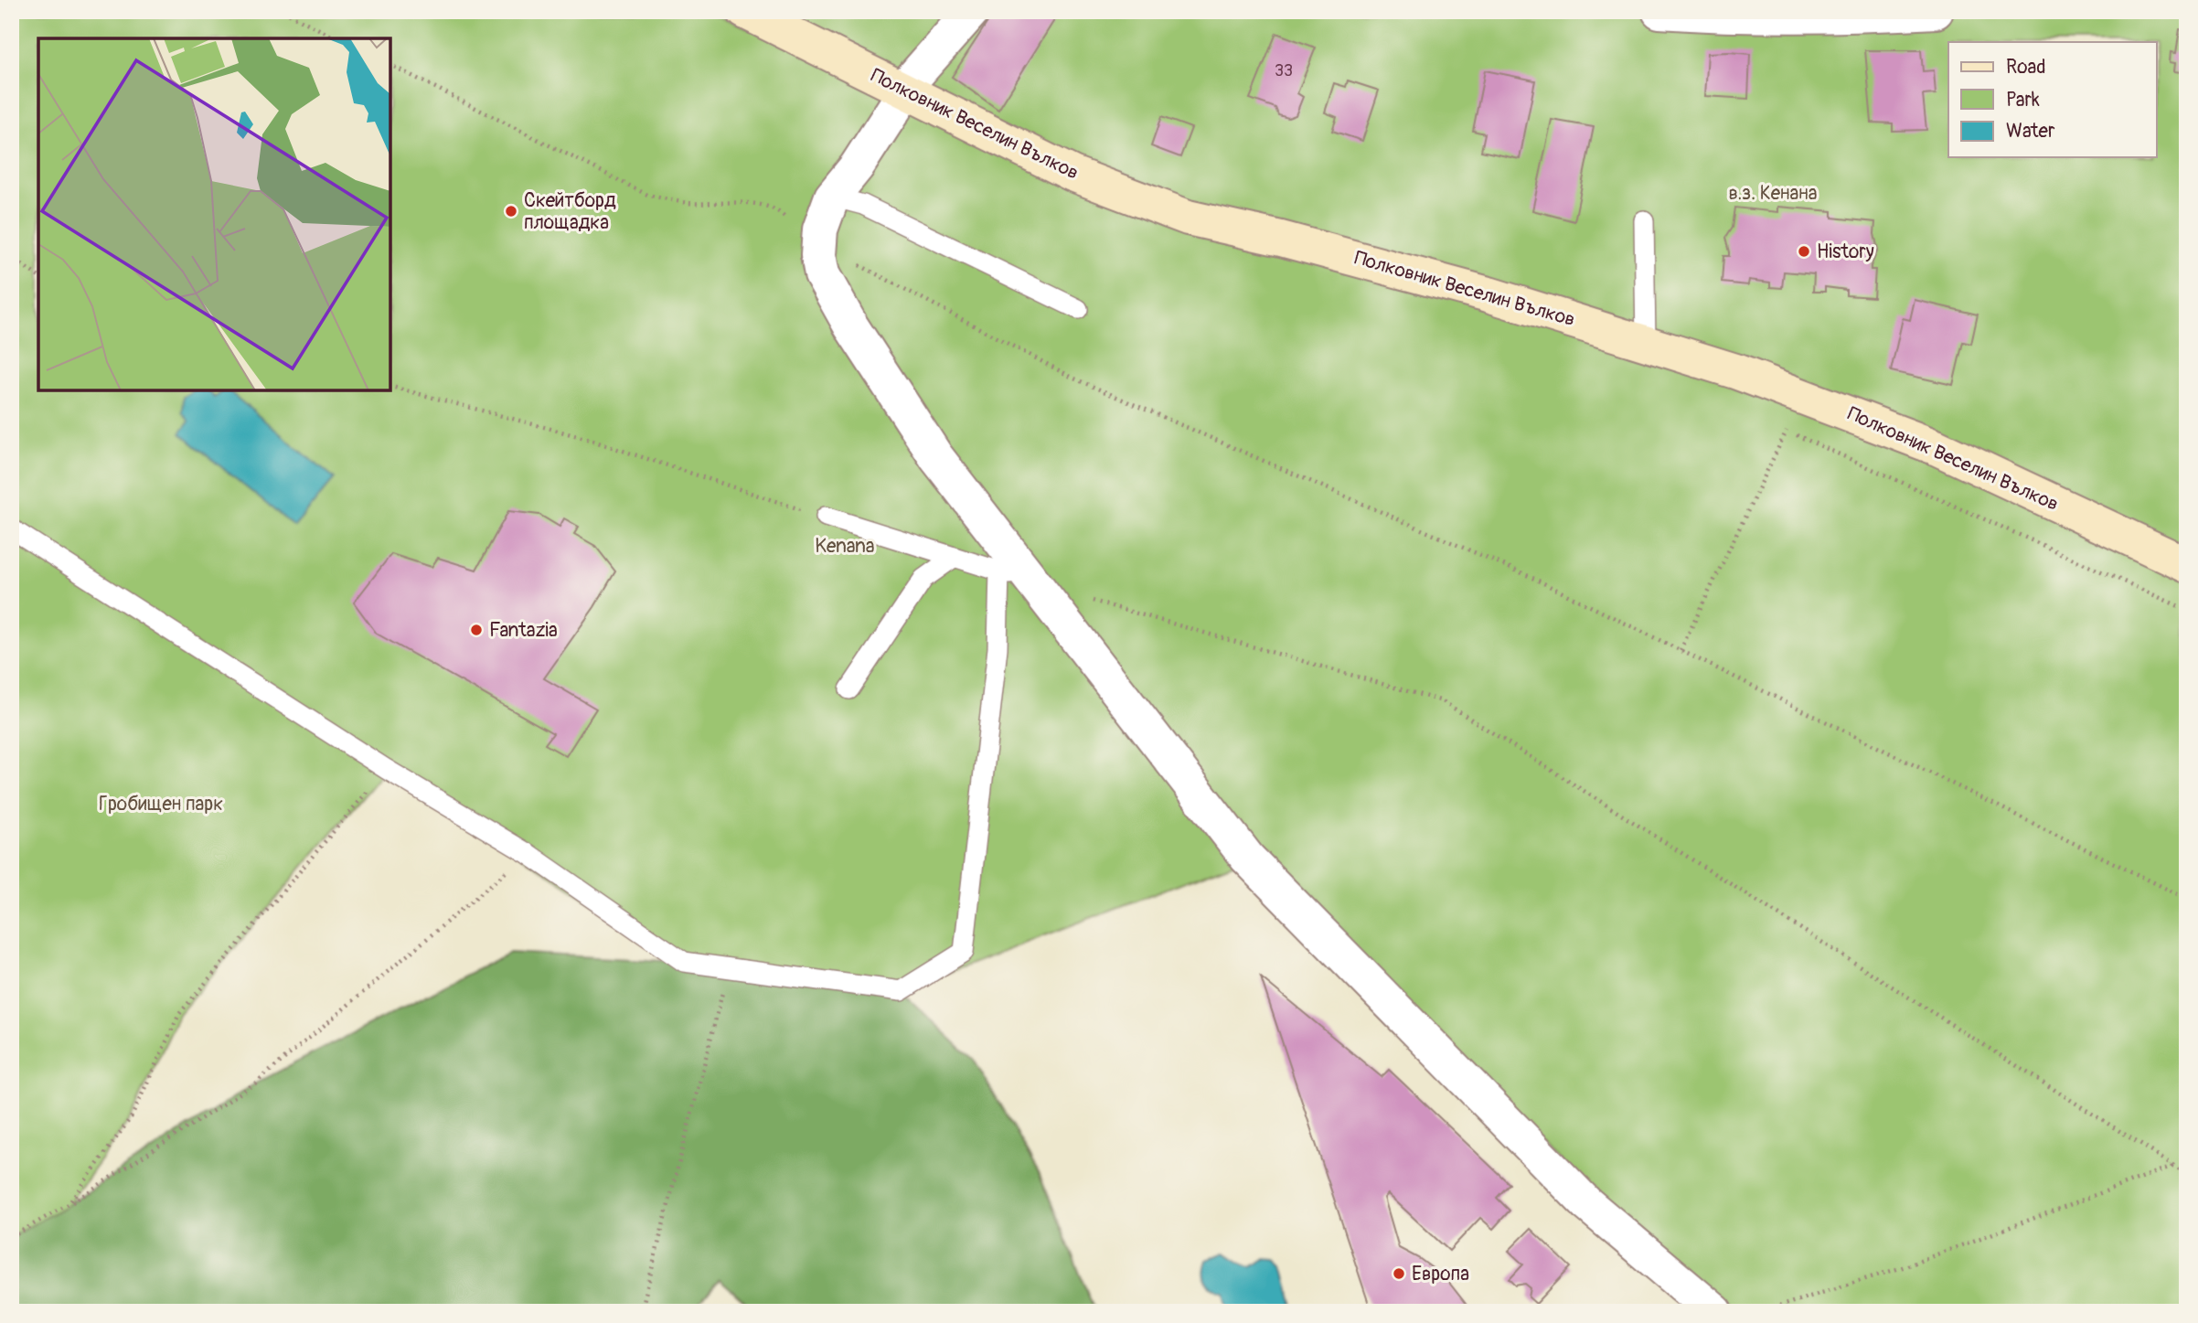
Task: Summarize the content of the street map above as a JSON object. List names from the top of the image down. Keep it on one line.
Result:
{"streets":{"main road":["Полковник Веселин Вълков"]},"parks":["в.з. Кенана","Kenana","Гробищен парк"],"places":["Скейтборд площадка","History","Fantazia","Европа"],"house_numbers":["33"],"legend":["Road","Park","Water"]}
